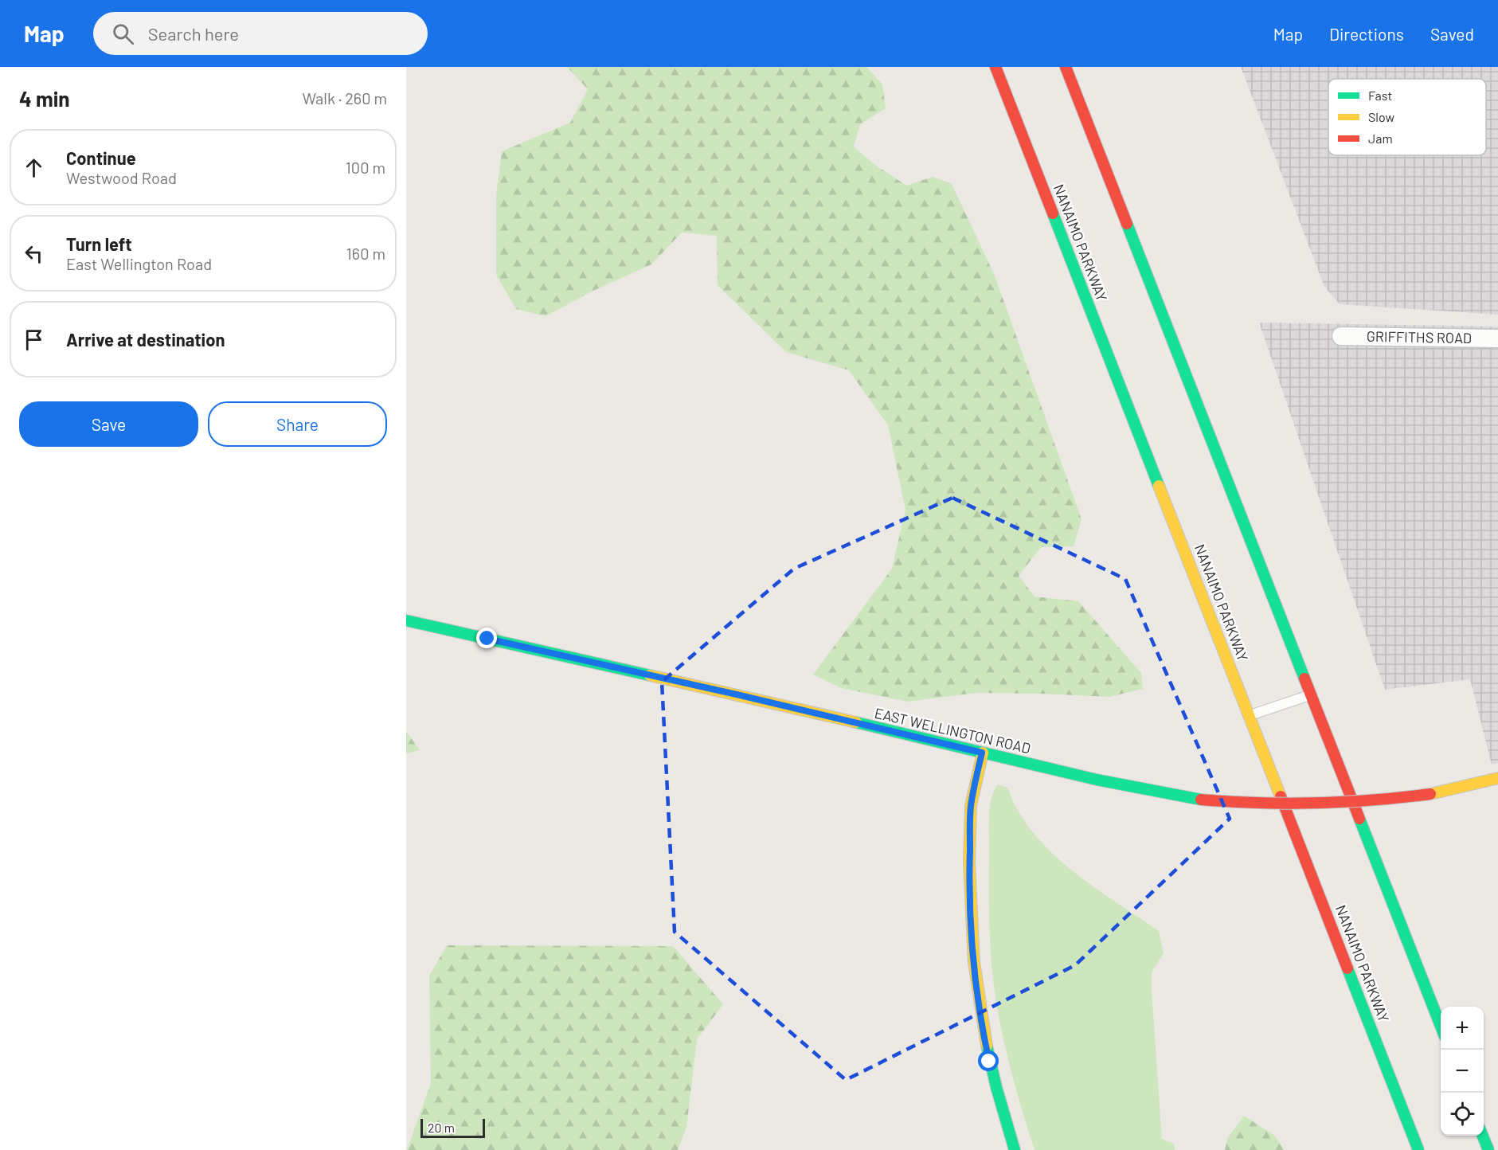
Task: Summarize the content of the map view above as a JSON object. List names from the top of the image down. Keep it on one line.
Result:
{"streets":{"main road":["NANAIMO PARKWAY","EAST WELLINGTON ROAD"],"street":["GRIFFITHS ROAD"]},"legend":["Fast","Slow","Jam"],"scale_bar":"20 m","page":{"header":"Map","search":"Search here","nav":["Map","Directions","Saved"],"heading":["4 min","Walk · 260 m"],"list":[["Continue","Westwood Road","100 m"],["Turn left","East Wellington Road","160 m"],"Arrive at destination"],"buttons":["Save","Share"],"map_buttons":["+","−"],"scale":"20 m"}}
